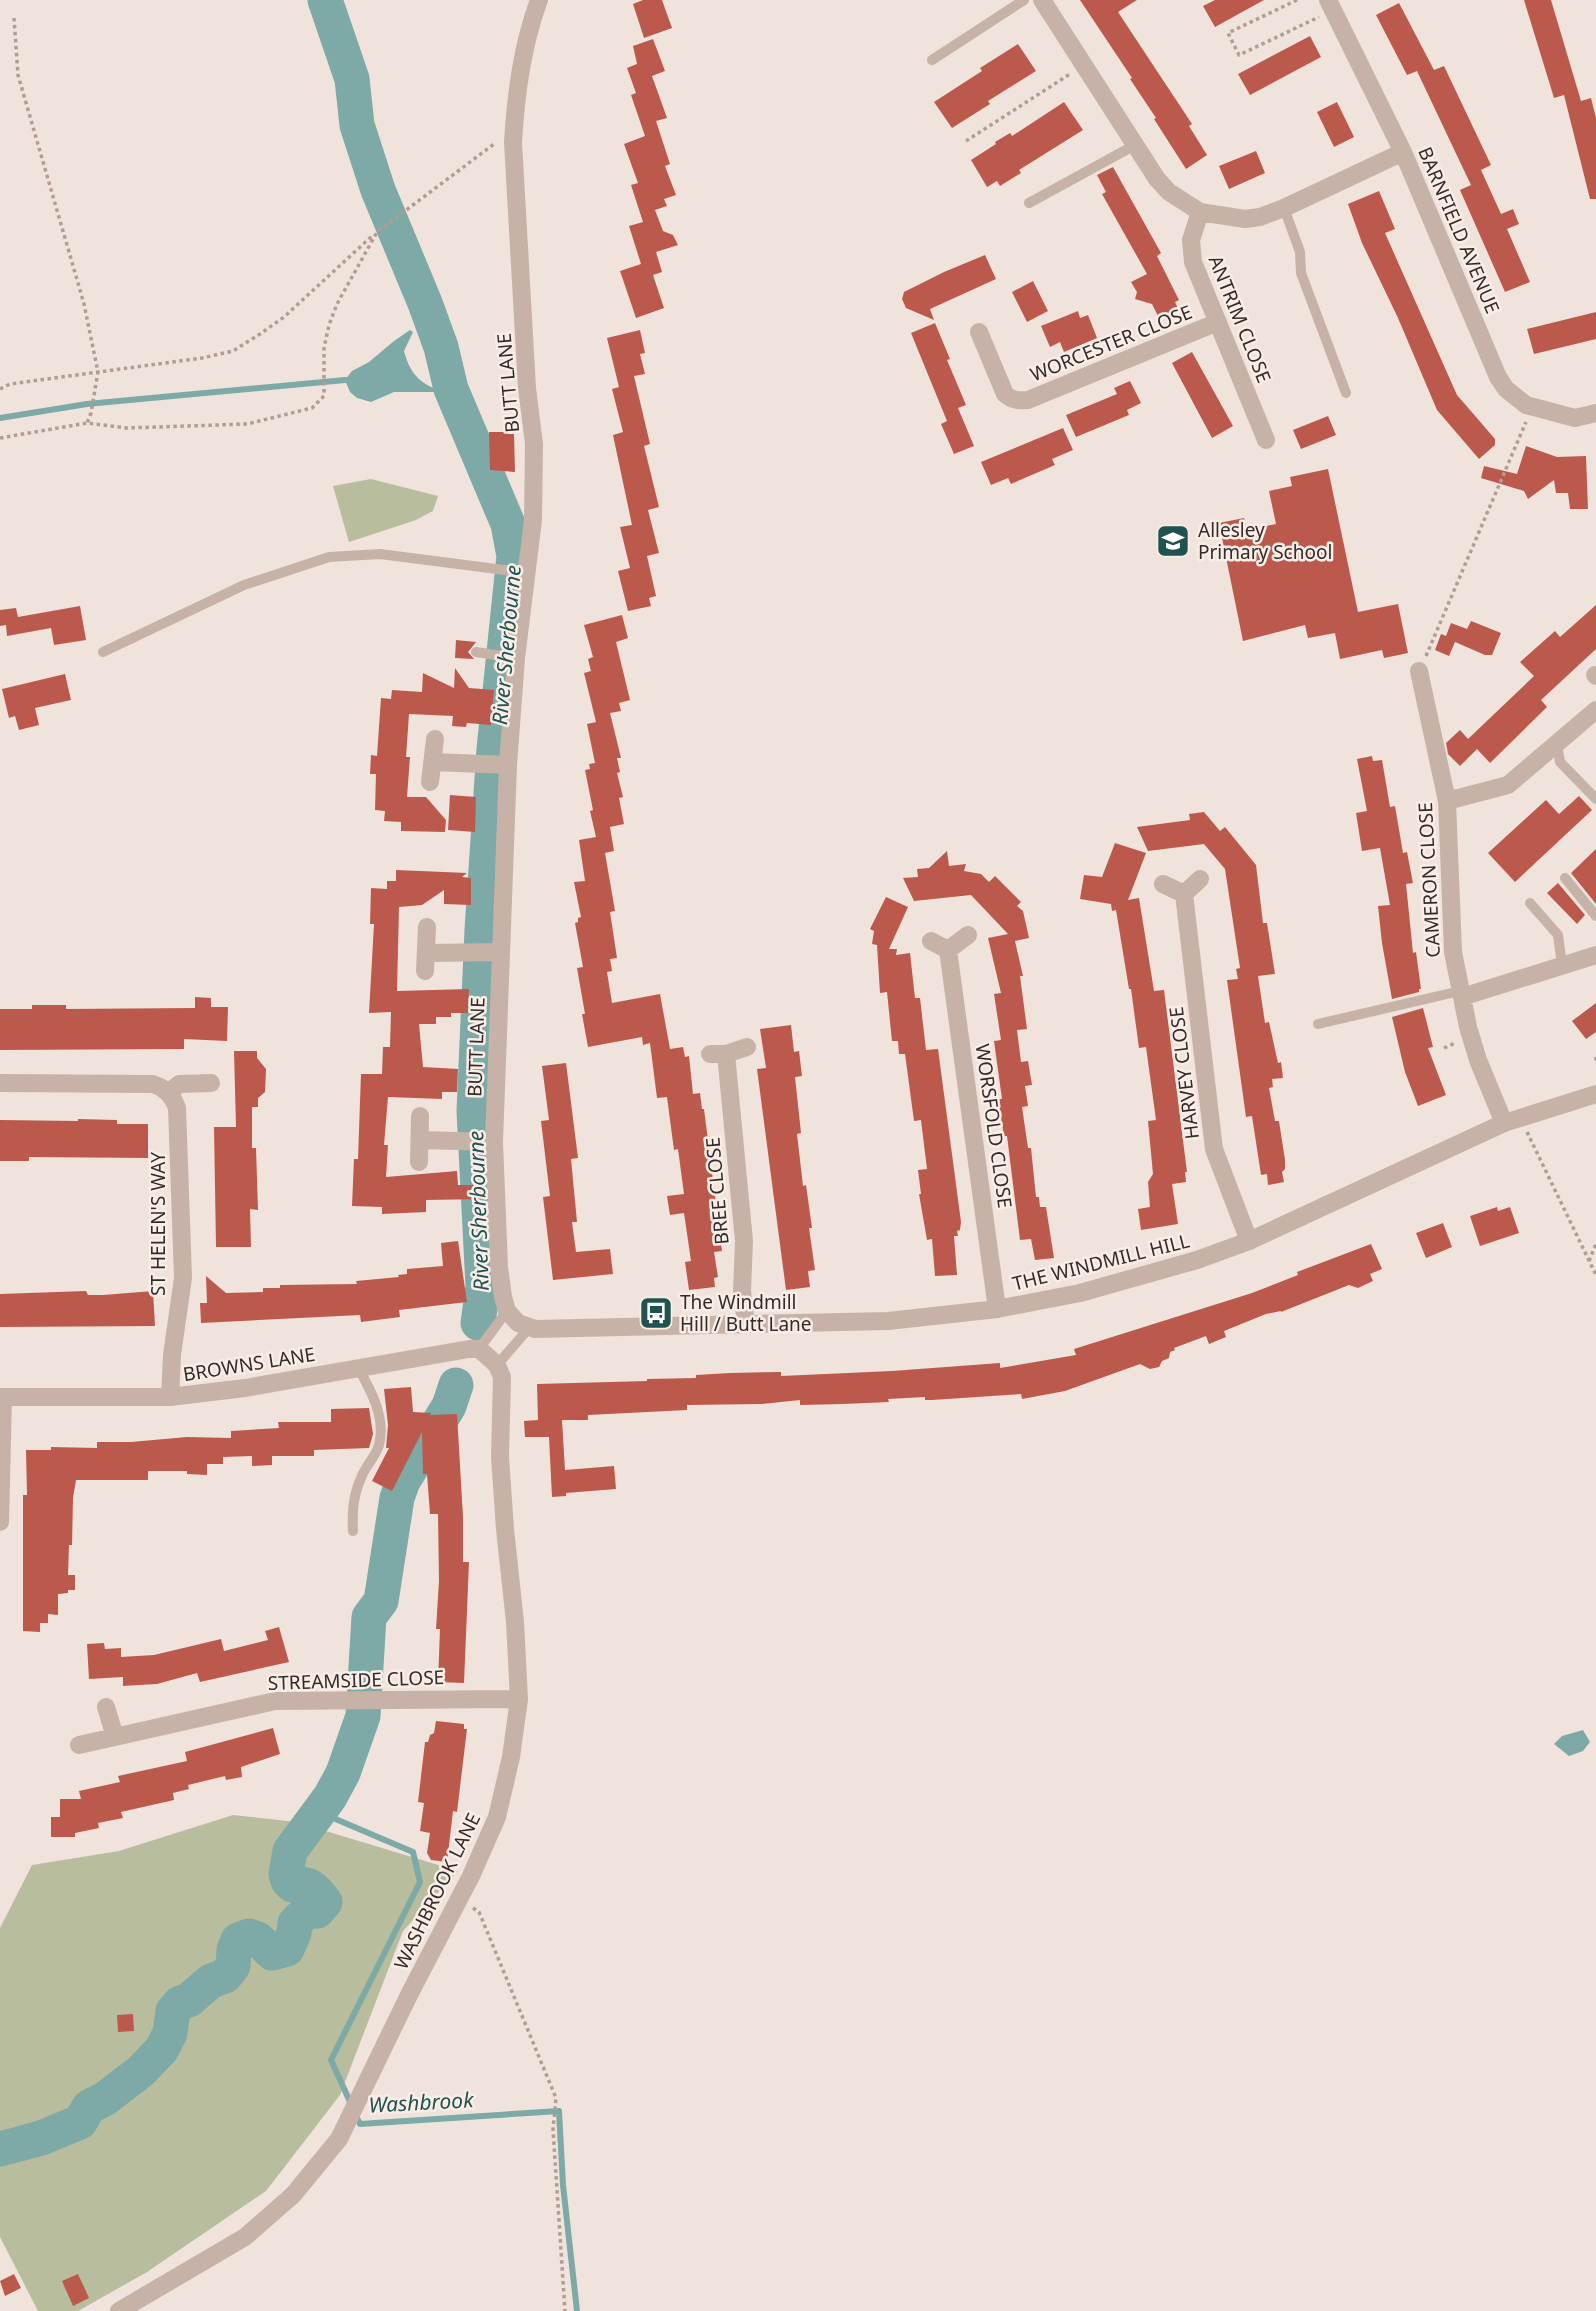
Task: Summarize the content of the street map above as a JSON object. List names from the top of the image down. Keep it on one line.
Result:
{"streets":{"street":["BARNFIELD AVENUE","ANTRIM CLOSE","WORCESTER CLOSE","BUTT LANE","CAMERON CLOSE","HARVEY CLOSE","WORSFOLD CLOSE","BREE CLOSE","ST HELEN'S WAY","THE WINDMILL HILL","BROWNS LANE","STREAMSIDE CLOSE","WASHBROOK LANE"]},"crossings":[["ANTRIM CLOSE","WORCESTER CLOSE"],["CAMERON CLOSE","THE WINDMILL HILL"],["HARVEY CLOSE","THE WINDMILL HILL"],["WORSFOLD CLOSE","THE WINDMILL HILL"],["BREE CLOSE","THE WINDMILL HILL"],["ST HELEN'S WAY","BROWNS LANE"],["STREAMSIDE CLOSE","WASHBROOK LANE"]],"water":["River Sherbourne","Washbrook"],"places":{"school or university":["Allesley Primary School"],"bus stop":["The Windmill Hill / Butt Lane"]}}
